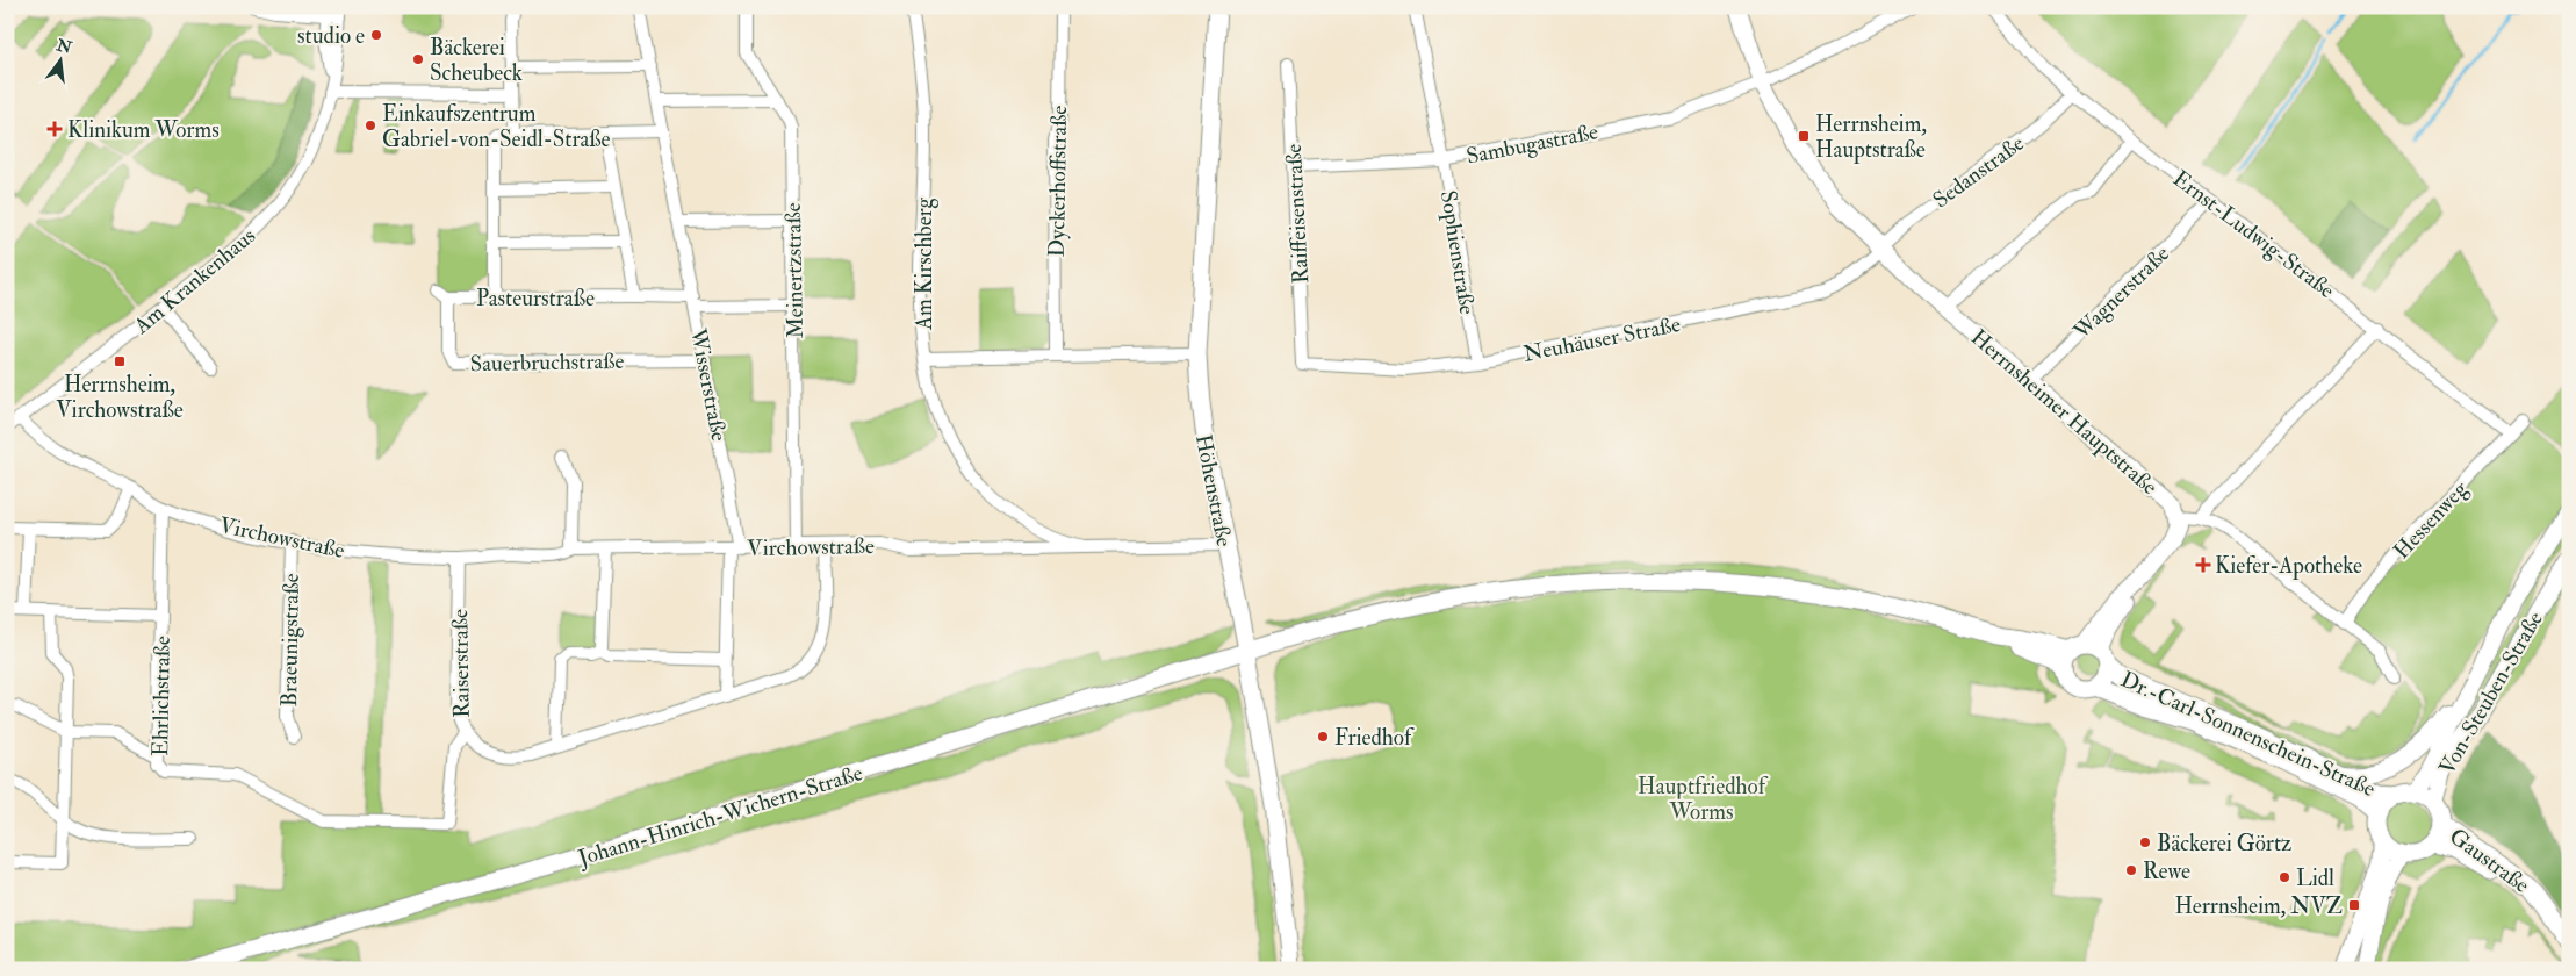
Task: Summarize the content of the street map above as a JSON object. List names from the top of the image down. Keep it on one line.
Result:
{"streets":{"main road":["Höhenstraße","Von-Steuben-Straße","Dr.-Carl-Sonnenschein-Straße","Gaustraße"],"street":["Sambugastraße","Sedanstraße","Dyckerhoffstraße","Raiffeisenstraße","Ernst-Ludwig-Straße","Sophienstraße","Am Kirschberg","Meinertzstraße","Am Krankenhaus","Wagnerstraße","Pasteurstraße","Neuhäuser Straße","Sauerbruchstraße","Wisserstraße","Herrnsheimer Hauptstraße","Hessenweg","Virchowstraße","Braeunigstraße","Raiserstraße","Ehrlichstraße","Johann-Hinrich-Wichern-Straße"]},"crossings":[["Sambugastraße","Raiffeisenstraße"],["Sambugastraße","Sophienstraße"],["Sambugastraße","Herrnsheimer Hauptstraße"],["Sedanstraße","Ernst-Ludwig-Straße"],["Sedanstraße","Neuhäuser Straße"],["Sedanstraße","Herrnsheimer Hauptstraße"],["Raiffeisenstraße","Neuhäuser Straße"],["Ernst-Ludwig-Straße","Wagnerstraße"],["Ernst-Ludwig-Straße","Hessenweg"],["Sophienstraße","Neuhäuser Straße"],["Am Kirschberg","Höhenstraße"],["Am Kirschberg","Virchowstraße"],["Meinertzstraße","Pasteurstraße"],["Meinertzstraße","Virchowstraße"],["Am Krankenhaus","Virchowstraße"],["Wagnerstraße","Herrnsheimer Hauptstraße"],["Pasteurstraße","Sauerbruchstraße"],["Pasteurstraße","Wisserstraße"],["Neuhäuser Straße","Herrnsheimer Hauptstraße"],["Sauerbruchstraße","Wisserstraße"],["Wisserstraße","Virchowstraße"],["Höhenstraße","Dr.-Carl-Sonnenschein-Straße"],["Höhenstraße","Johann-Hinrich-Wichern-Straße"],["Virchowstraße","Braeunigstraße"],["Virchowstraße","Raiserstraße"],["Virchowstraße","Ehrlichstraße"],["Raiserstraße","Ehrlichstraße"],["Von-Steuben-Straße","Dr.-Carl-Sonnenschein-Straße"],["Von-Steuben-Straße","Gaustraße"],["Dr.-Carl-Sonnenschein-Straße","Johann-Hinrich-Wichern-Straße"],["Dr.-Carl-Sonnenschein-Straße","Gaustraße"]],"parks":["Hauptfriedhof Worms"],"places":{"other":["studio e","Bäckerei Scheubeck","Einkaufszentrum Gabriel-von-Seidl-Straße","Friedhof","Bäckerei Görtz","Rewe","Lidl"],"health":["Klinikum Worms","Kiefer-Apotheke"],"transit":["Herrnsheim, Hauptstraße","Herrnsheim, Virchowstraße","Herrnsheim, NVZ"]},"north":"top"}
